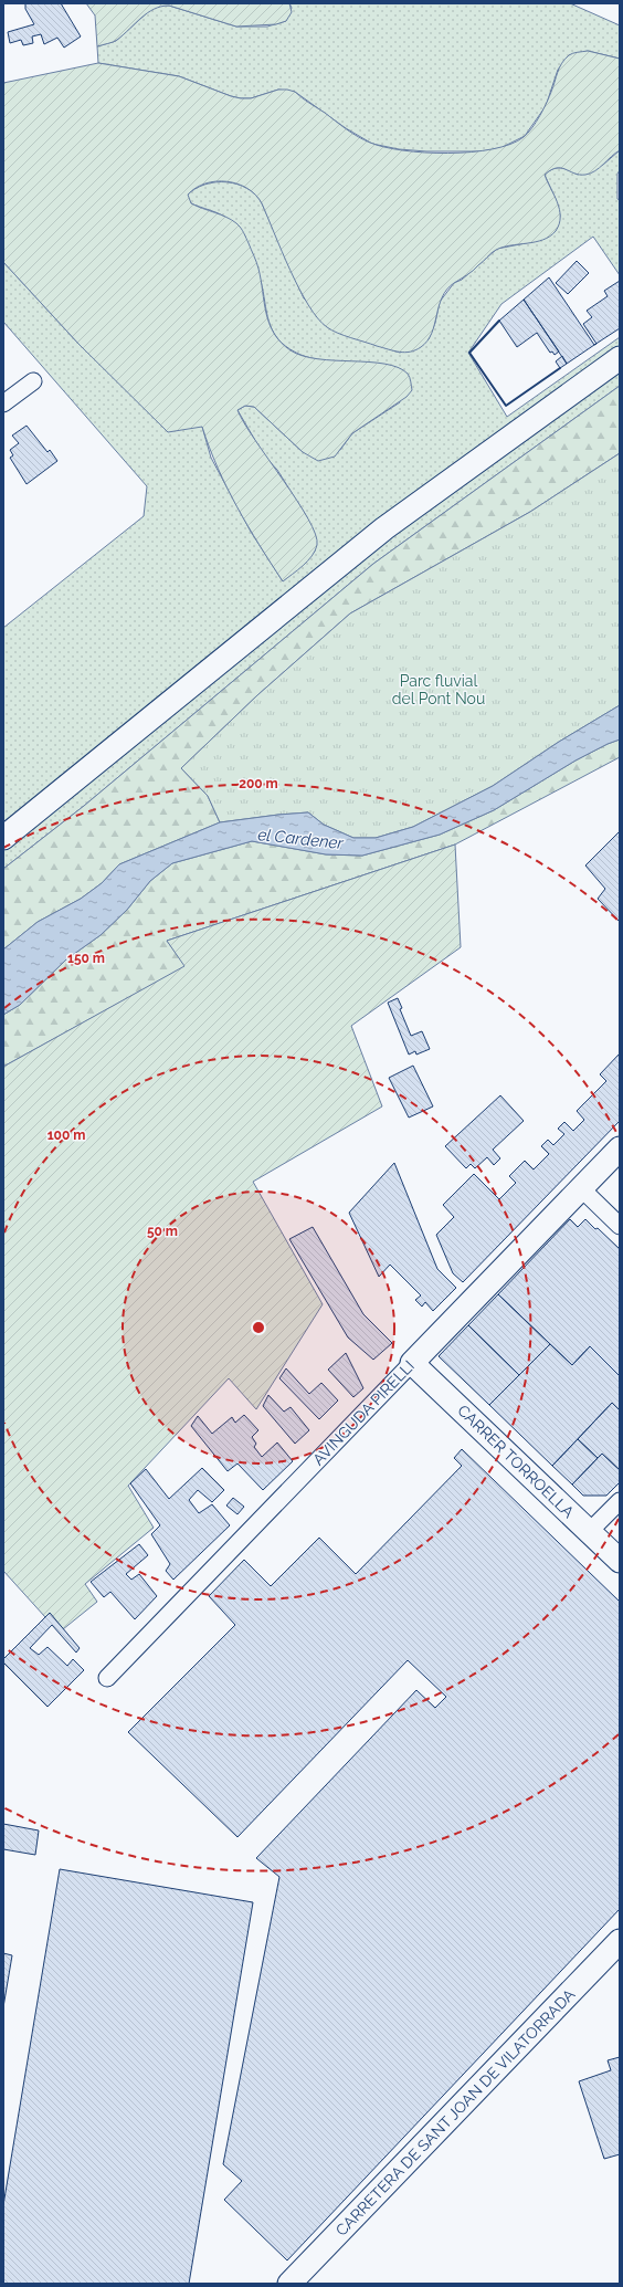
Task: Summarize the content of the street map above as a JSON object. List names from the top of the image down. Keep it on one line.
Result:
{"streets":{"street":["AVINGUDA PIRELLI","CARRER TORROELLA","CARRETERA DE SANT JOAN DE VILATORRADA"]},"crossings":[["AVINGUDA PIRELLI","CARRER TORROELLA"]],"water":["el Cardener"],"parks":["Parc fluvial del Pont Nou"],"rings":["200 m","150 m","100 m","50 m"]}
